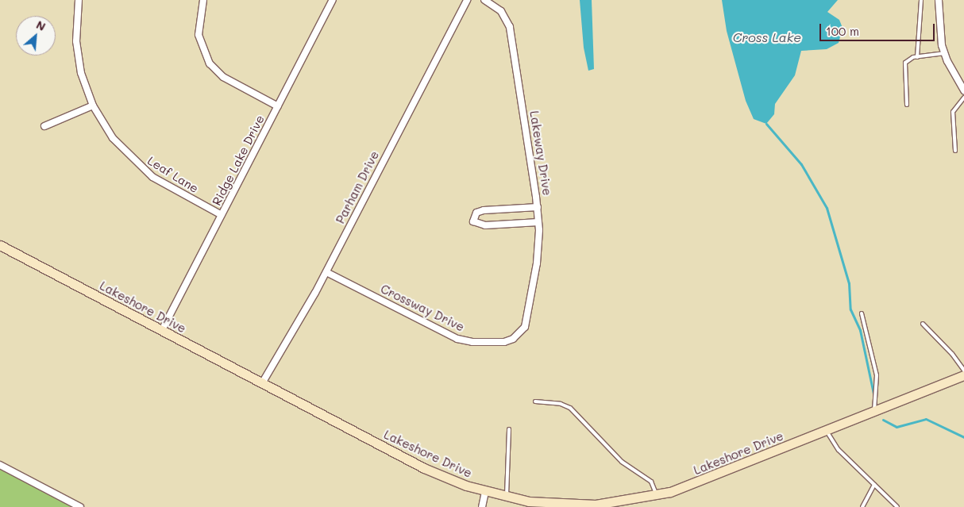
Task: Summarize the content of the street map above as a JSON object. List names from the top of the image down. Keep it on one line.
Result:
{"streets":{"main road":["Lakeshore Drive"],"street":["Lakeway Drive","Ridge Lake Drive","Leaf Lane","Parham Drive","Crossway Drive"]},"crossings":[["Lakeway Drive","Crossway Drive"],["Ridge Lake Drive","Leaf Lane"],["Ridge Lake Drive","Lakeshore Drive"],["Parham Drive","Lakeshore Drive"],["Parham Drive","Crossway Drive"]],"water":["Cross Lake"],"scale_bar":"100 m","north":"top right"}
